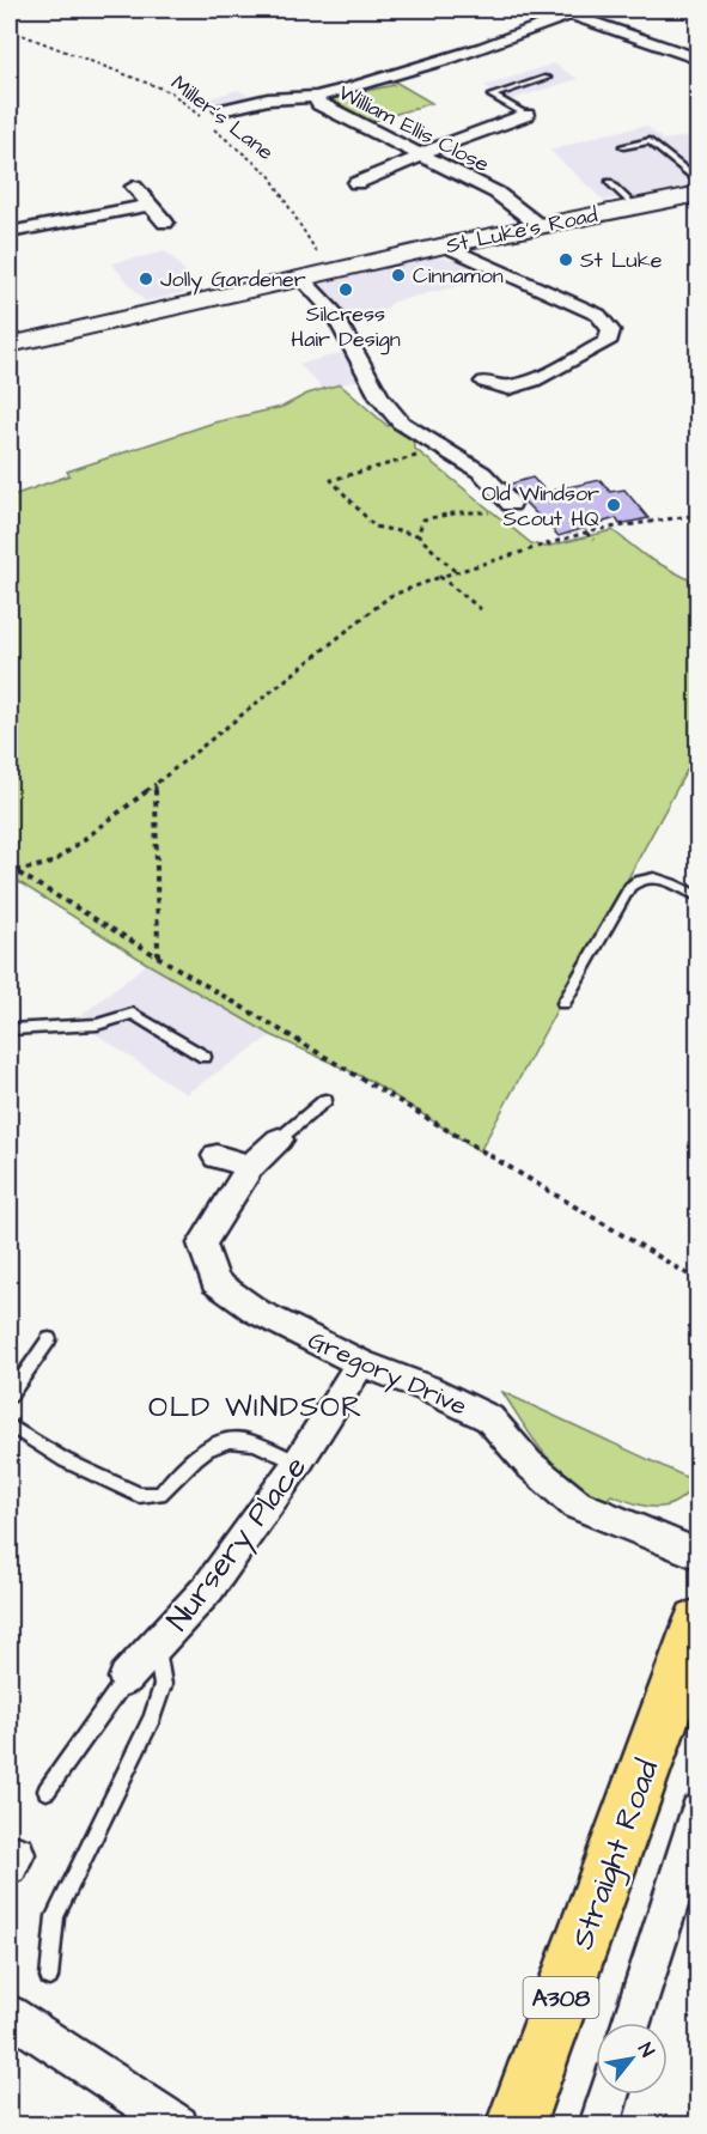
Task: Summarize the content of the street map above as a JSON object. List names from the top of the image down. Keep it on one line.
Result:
{"streets":{"main road":["St Luke's Road","Straight Road","A308"],"street":["William Ellis Close","Gregory Drive","Nursery Place"],"path":["Miller's Lane"]},"crossings":[["Miller's Lane","St Luke's Road"],["William Ellis Close","St Luke's Road"],["Gregory Drive","Nursery Place"]],"districts":["OLD WINDSOR"],"places":["St Luke","Cinnamon","Jolly Gardener","Silcress Hair Design","Old Windsor Scout HQ"],"north":"top right"}
